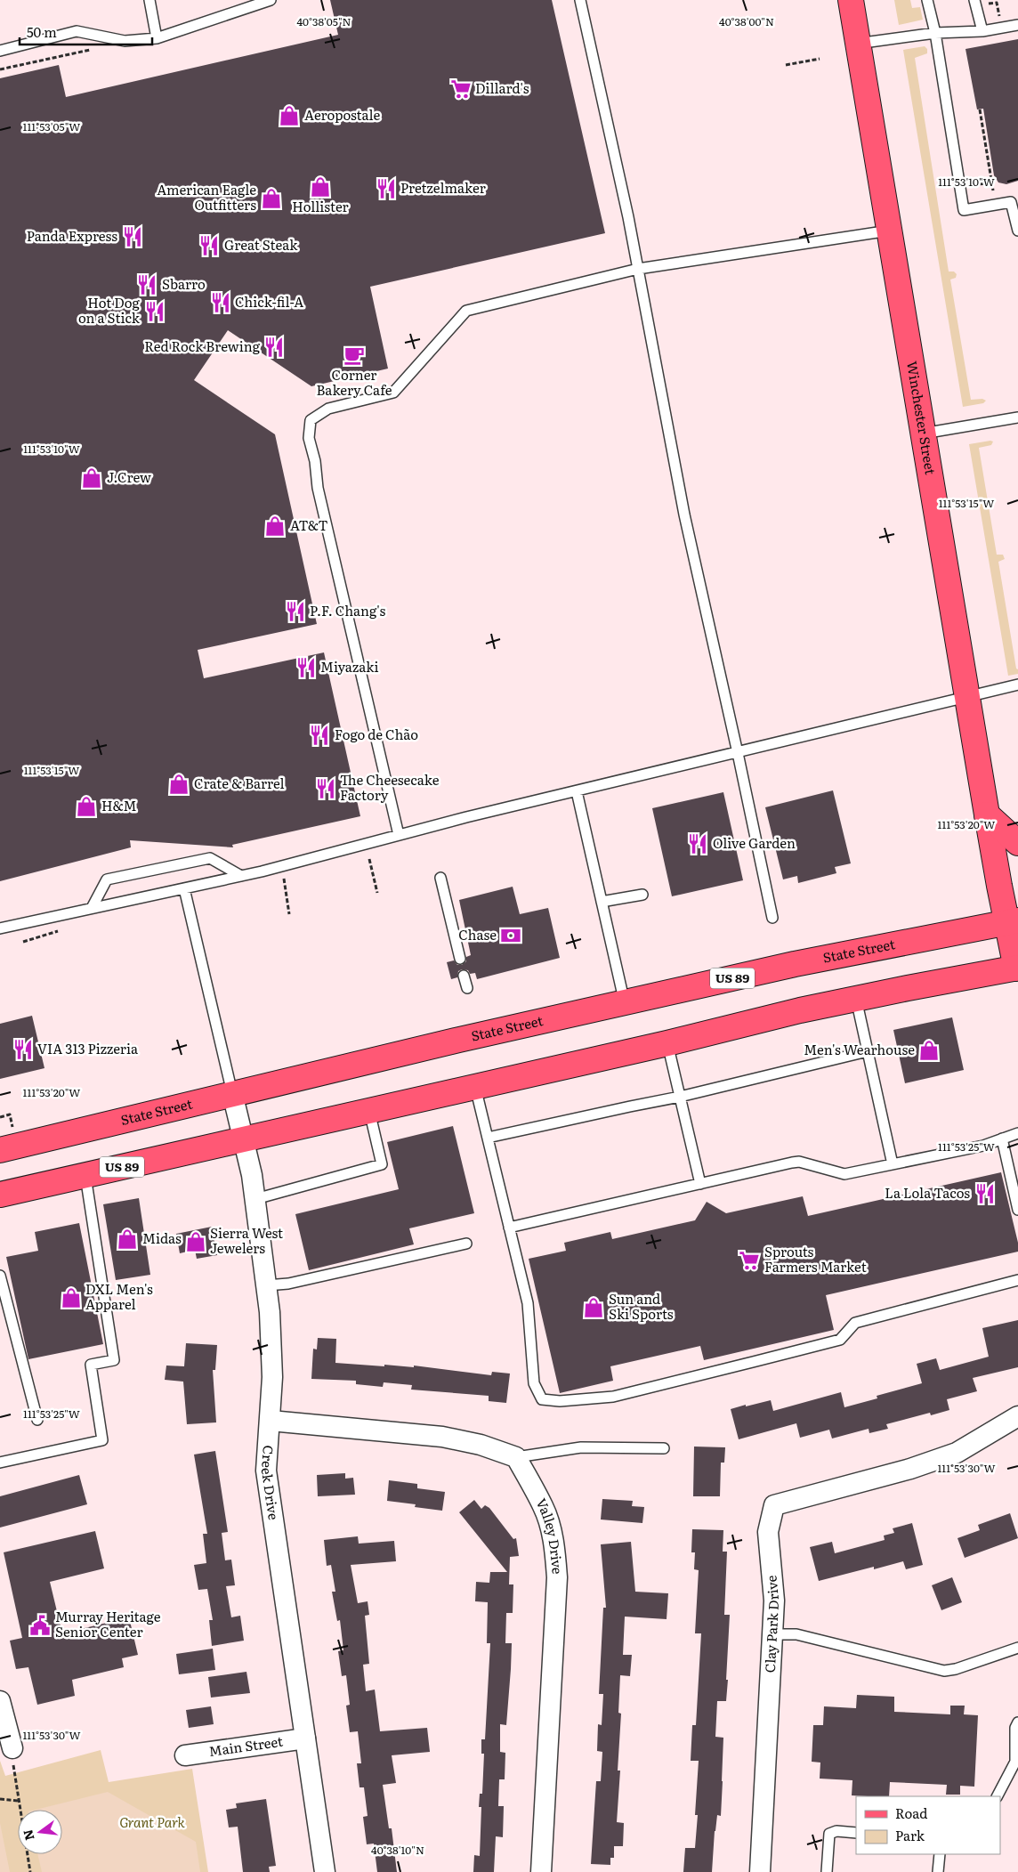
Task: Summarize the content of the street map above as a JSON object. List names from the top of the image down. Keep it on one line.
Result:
{"streets":{"main road":["Winchester Street","State Street","US 89"],"street":["Creek Drive","Valley Drive","Clay Park Drive","Main Street"]},"crossings":[["Winchester Street","State Street"],["Winchester Street","US 89"],["State Street","Creek Drive"],["US 89","Creek Drive"],["Creek Drive","Main Street"]],"parks":["Grant Park"],"places":{"supermarket":["Dillard's","Sprouts Farmers Market"],"shop":["Aeropostale","Hollister","American Eagle Outfitters","J.Crew","AT&T","Crate & Barrel","H&M","Men's Wearhouse","Midas","Sierra West Jewelers","DXL Men's Apparel","Sun and Ski Sports"],"restaurant":["Pretzelmaker","Panda Express","Great Steak","Sbarro","Chick-fil-A","Hot Dog on a Stick","Red Rock Brewing","P.F. Chang's","Miyazaki","Fogo de Chão","The Cheesecake Factory","Olive Garden","VIA 313 Pizzeria","La Lola Tacos"],"cafe":["Corner Bakery Cafe"],"bank":["Chase"],"public building":["Murray Heritage Senior Center"]},"legend":["Road","Park"],"scale_bar":"50 m","north":"left","coordinates":["40°38'05\"N","40°38'00\"N","111°53'05\"W","111°53'10\"W","111°53'15\"W","111°53'20\"W","111°53'25\"W","111°53'30\"W","40°38'10\"N"]}
